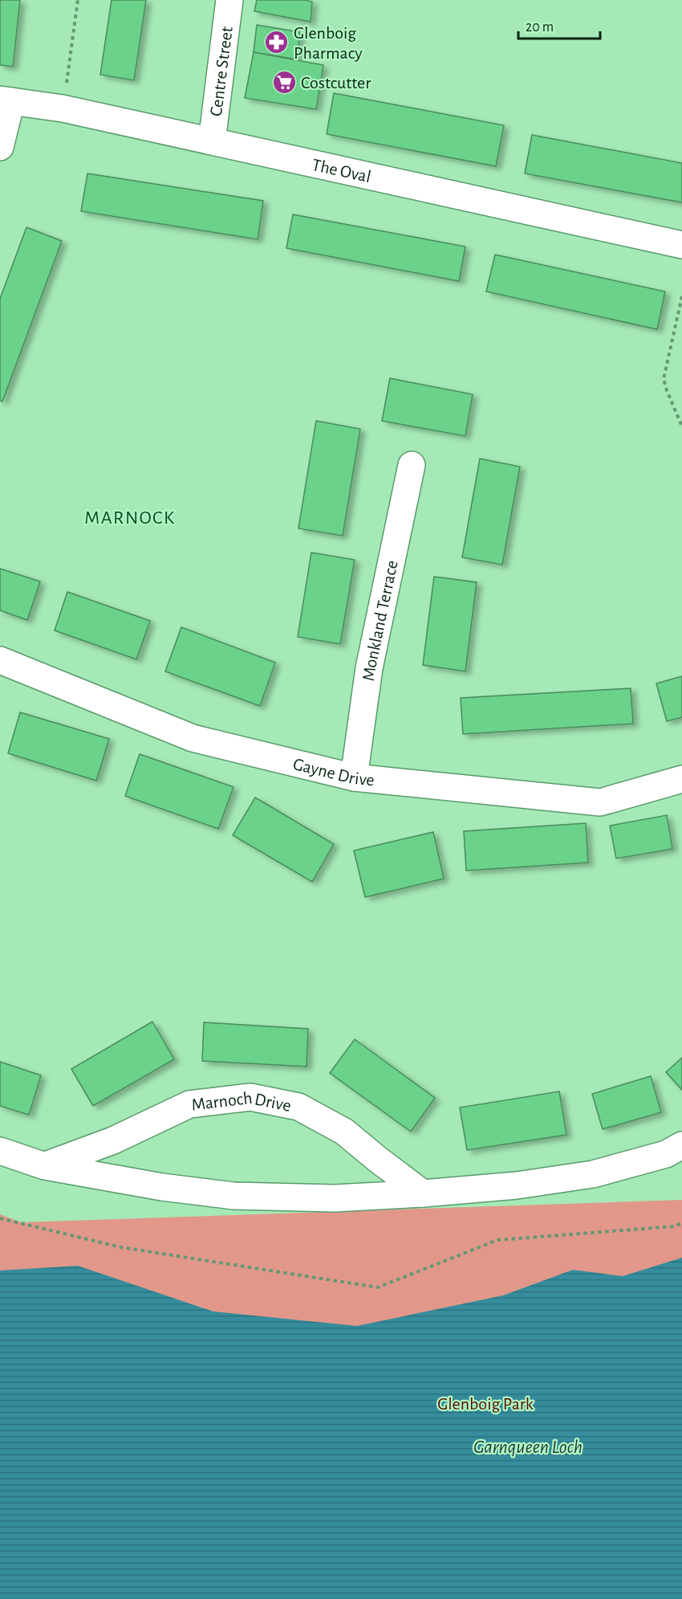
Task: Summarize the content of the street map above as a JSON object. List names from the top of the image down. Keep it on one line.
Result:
{"streets":{"street":["Centre Street","The Oval","Monkland Terrace","Gayne Drive","Marnoch Drive"]},"crossings":[["Centre Street","The Oval"],["Monkland Terrace","Gayne Drive"]],"districts":["MARNOCK"],"water":["Garnqueen Loch"],"parks":["Glenboig Park"],"places":{"pharmacy":["Glenboig Pharmacy"],"supermarket":["Costcutter"]},"scale_bar":"20 m"}
